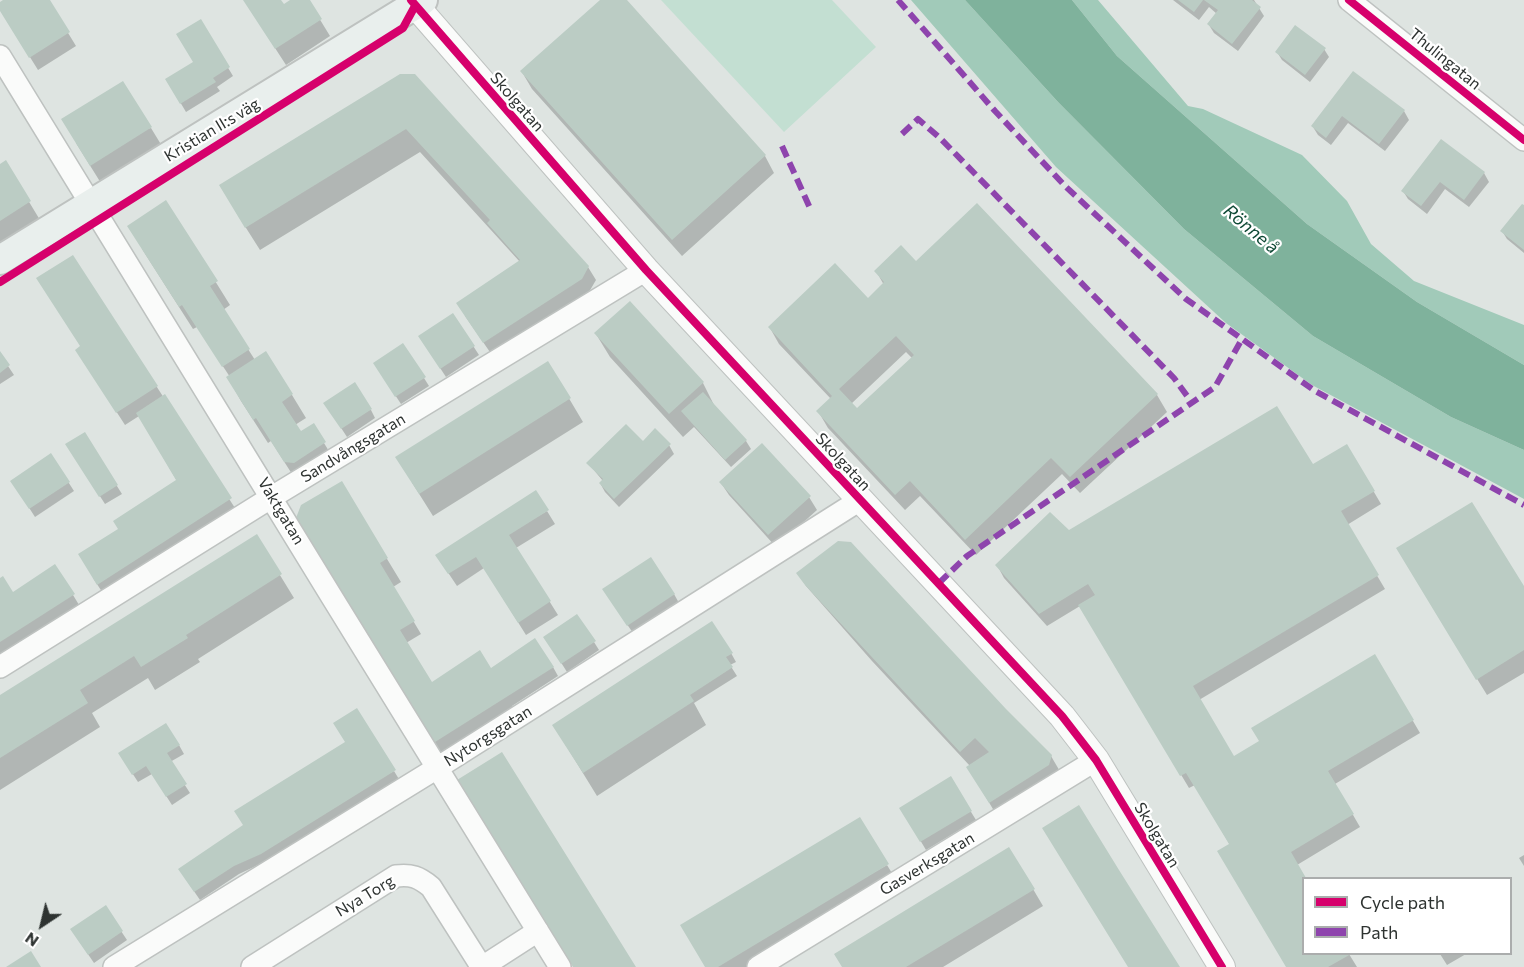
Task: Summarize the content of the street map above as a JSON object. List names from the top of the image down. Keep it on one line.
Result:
{"streets":{"main road":["Kristian II:s väg"],"street":["Thulingatan","Skolgatan","Sandvångsgatan","Vaktgatan","Nytorgsgatan","Gasverksgatan","Nya Torg"]},"crossings":[["Skolgatan","Kristian II:s väg"],["Skolgatan","Sandvångsgatan"],["Skolgatan","Nytorgsgatan"],["Skolgatan","Gasverksgatan"],["Kristian II:s väg","Vaktgatan"],["Sandvångsgatan","Vaktgatan"],["Vaktgatan","Nytorgsgatan"],["Vaktgatan","Nya Torg"]],"water":["Rönne å"],"legend":["Cycle path","Path"],"north":"bottom left"}
